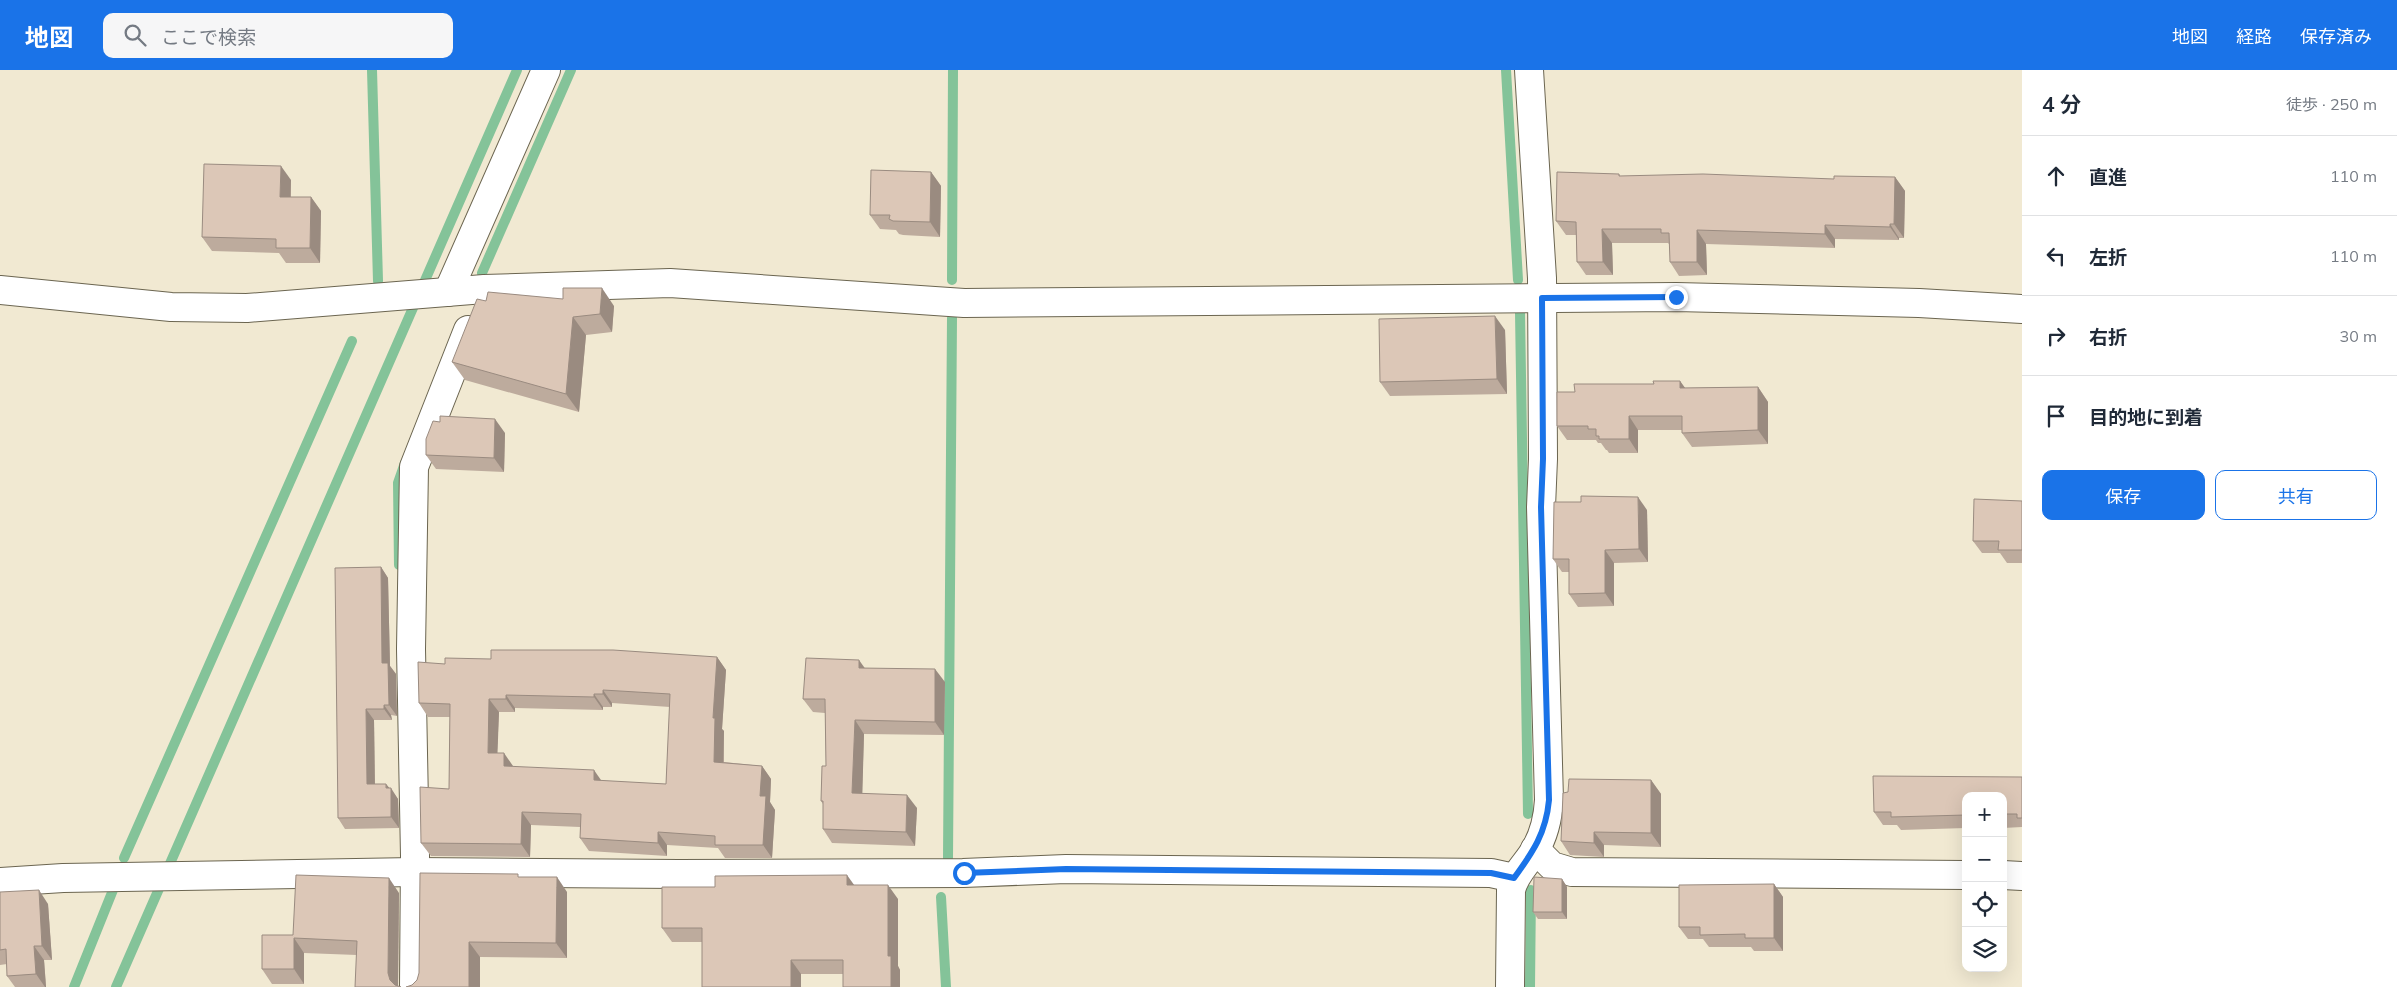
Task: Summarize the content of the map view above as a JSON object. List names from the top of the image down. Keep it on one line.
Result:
{"page":{"header":"地図","search":"ここで検索","nav":["地図","経路","保存済み"],"heading":["4 分","徒歩 · 250 m"],"list":[["直進","110 m"],["左折","110 m"],["右折","30 m"],"目的地に到着"],"buttons":["保存","共有"],"map_buttons":["+","−"]}}
